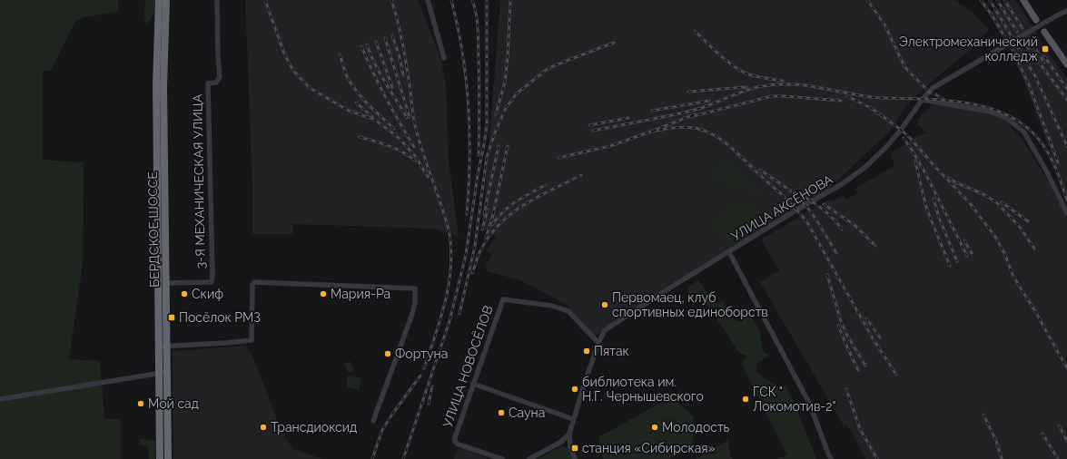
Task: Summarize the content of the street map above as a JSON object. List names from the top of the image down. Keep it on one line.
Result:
{"streets":{"highway":["БЕРДСКОЕ ШОССЕ"],"street":["3-Я МЕХАНИЧЕСКАЯ УЛИЦА","УЛИЦА АКСЁНОВА","УЛИЦА НОВОСЁЛОВ"]},"crossings":[["3-Я МЕХАНИЧЕСКАЯ УЛИЦА","БЕРДСКОЕ ШОССЕ"],["УЛИЦА АКСЁНОВА","УЛИЦА НОВОСЁЛОВ"]],"places":{"transit":["Электромеханический колледж","Посёлок РМЗ","станция «Сибирская»"],"other":["Скиф","Мария-Ра","Первомаец, клуб спортивных единоборств","Пятак","Фортуна","библиотека им. Н.Г. Чернышевского","ГСК \" Локомотив-2\"","Мой сад","Сауна","Трансдиоксид","Молодость"]}}
